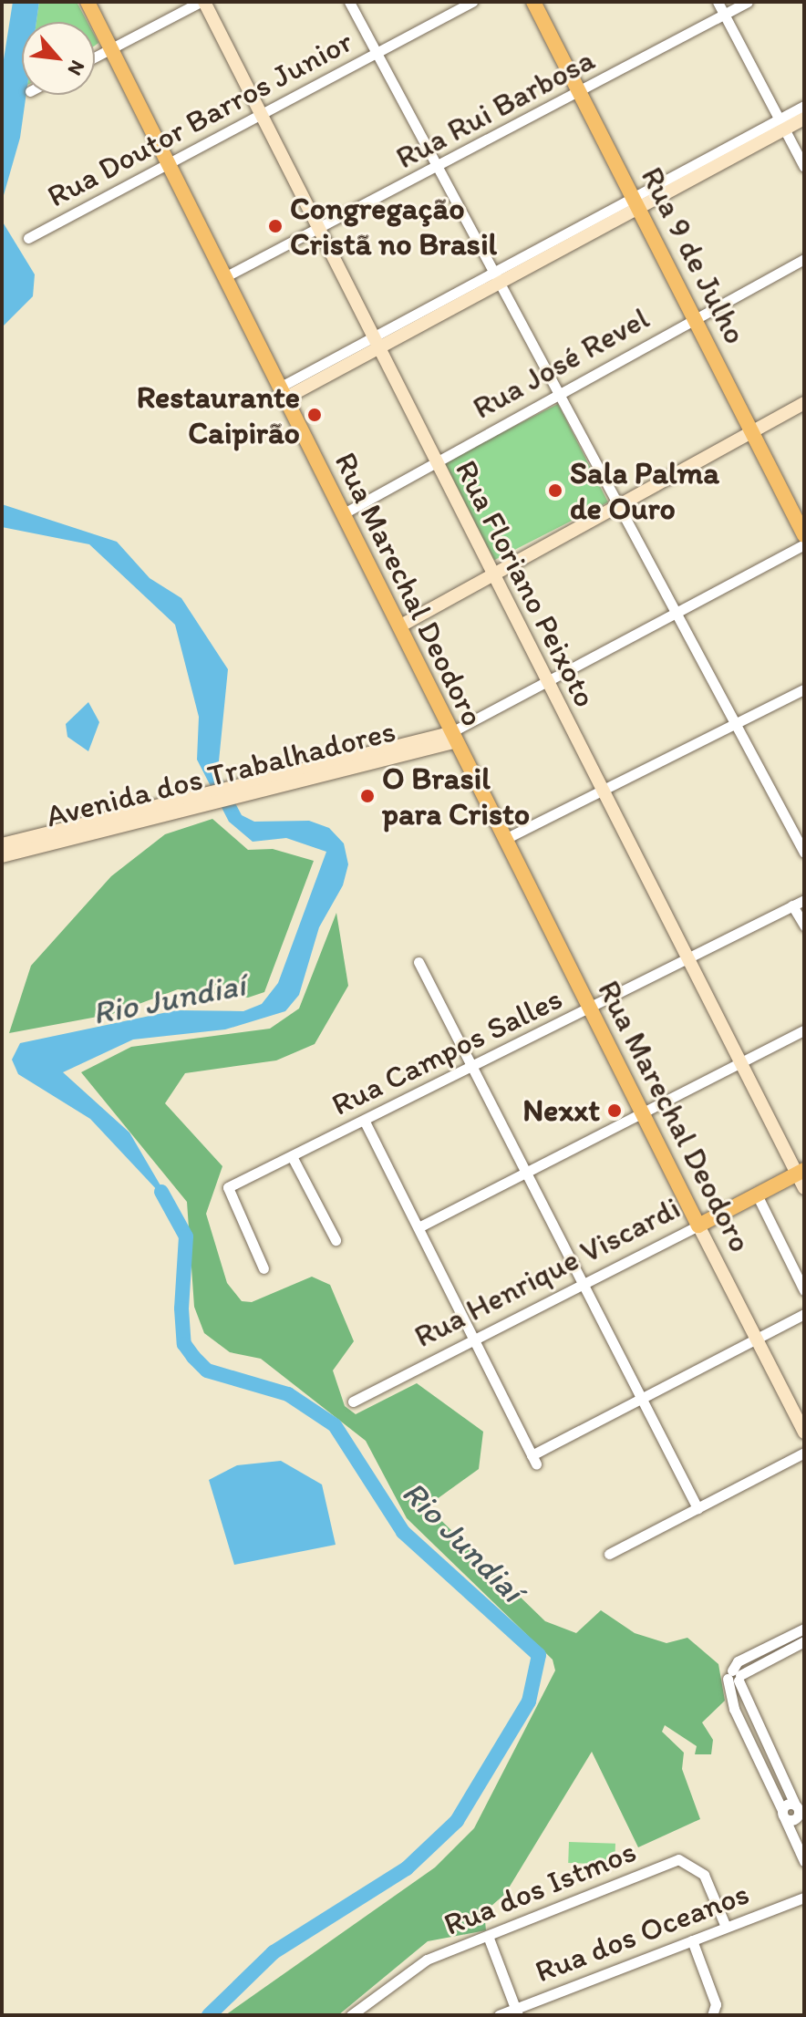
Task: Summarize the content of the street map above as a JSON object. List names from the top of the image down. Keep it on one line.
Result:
{"streets":{"main road":["Rua 9 de Julho","Rua Floriano Peixoto","Rua Marechal Deodoro","Avenida dos Trabalhadores","Rua Henrique Viscardi"],"street":["Rua Rui Barbosa","Rua Doutor Barros Junior","Rua José Revel","Rua Campos Salles","Rua dos Istmos","Rua dos Oceanos"]},"crossings":[["Rua Rui Barbosa","Rua 9 de Julho"],["Rua Rui Barbosa","Rua Floriano Peixoto"],["Rua Rui Barbosa","Rua Marechal Deodoro"],["Rua Doutor Barros Junior","Rua Floriano Peixoto"],["Rua Doutor Barros Junior","Rua Marechal Deodoro"],["Rua 9 de Julho","Rua José Revel"],["Rua José Revel","Rua Floriano Peixoto"],["Rua José Revel","Rua Marechal Deodoro"],["Rua Floriano Peixoto","Rua Campos Salles"],["Rua Floriano Peixoto","Rua Henrique Viscardi"],["Rua Marechal Deodoro","Avenida dos Trabalhadores"],["Rua Marechal Deodoro","Rua Campos Salles"],["Rua Marechal Deodoro","Rua Henrique Viscardi"],["Rua dos Istmos","Rua dos Oceanos"]],"water":["Rio Jundiaí"],"places":["Congregação Cristã no Brasil","Restaurante Caipirão","Sala Palma de Ouro","O Brasil para Cristo","Nexxt"],"north":"bottom right"}
